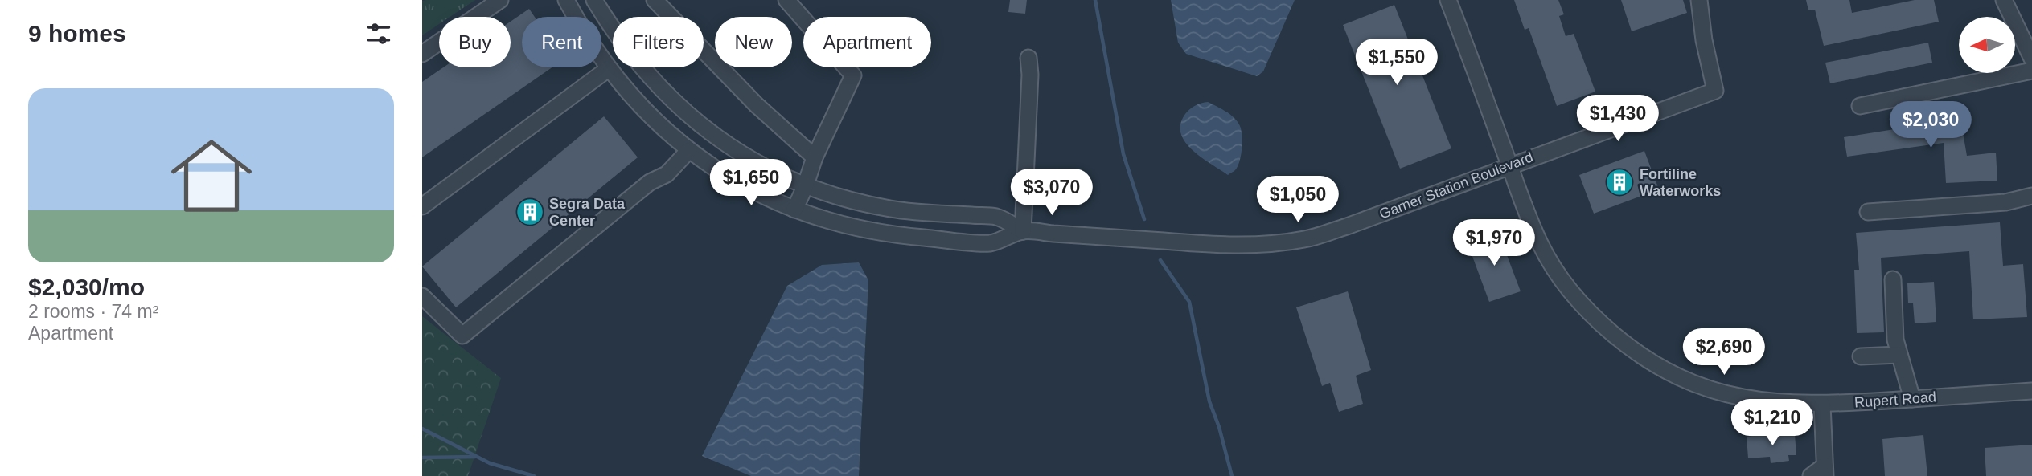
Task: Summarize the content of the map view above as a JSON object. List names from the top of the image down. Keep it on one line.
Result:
{"streets":{"street":["Garner Station Boulevard","Rupert Road"]},"crossings":[["Garner Station Boulevard","Rupert Road"]],"places":{"building":["Fortiline Waterworks","Segra Data Center"]},"north":"left","page":{"heading":"9 homes","chip":["Buy","Rent","Filters","New","Apartment"],"price":["$1,550","$1,430","$2,030","$1,650","$3,070","$1,050","$1,970","$2,690","$1,210"],"list":[{"name":"$2,030/mo","note":"2 rooms · 74 m² · Apartment"}]}}
